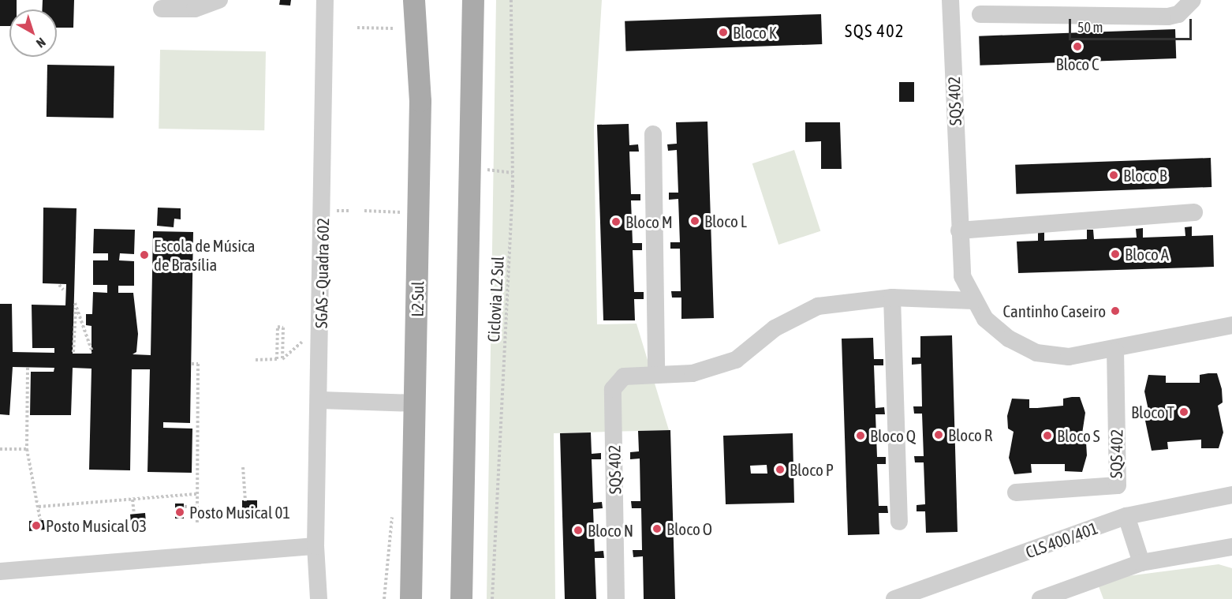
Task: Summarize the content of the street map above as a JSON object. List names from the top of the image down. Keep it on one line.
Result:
{"streets":{"main road":["L2 Sul"],"street":["SQS 402","SGAS - Quadra 602","CLS 400/401"],"path":["Ciclovia L2 Sul"]},"districts":["SQS 402"],"places":["Bloco K","Bloco C","Bloco B","Bloco L","Bloco M","Bloco A","Escola de Música de Brasília","Cantinho Caseiro","Bloco T","Bloco R","Bloco Q","Bloco S","Bloco P","Posto Musical 01","Posto Musical 03","Bloco O","Bloco N"],"scale_bar":"50 m","north":"bottom right"}
